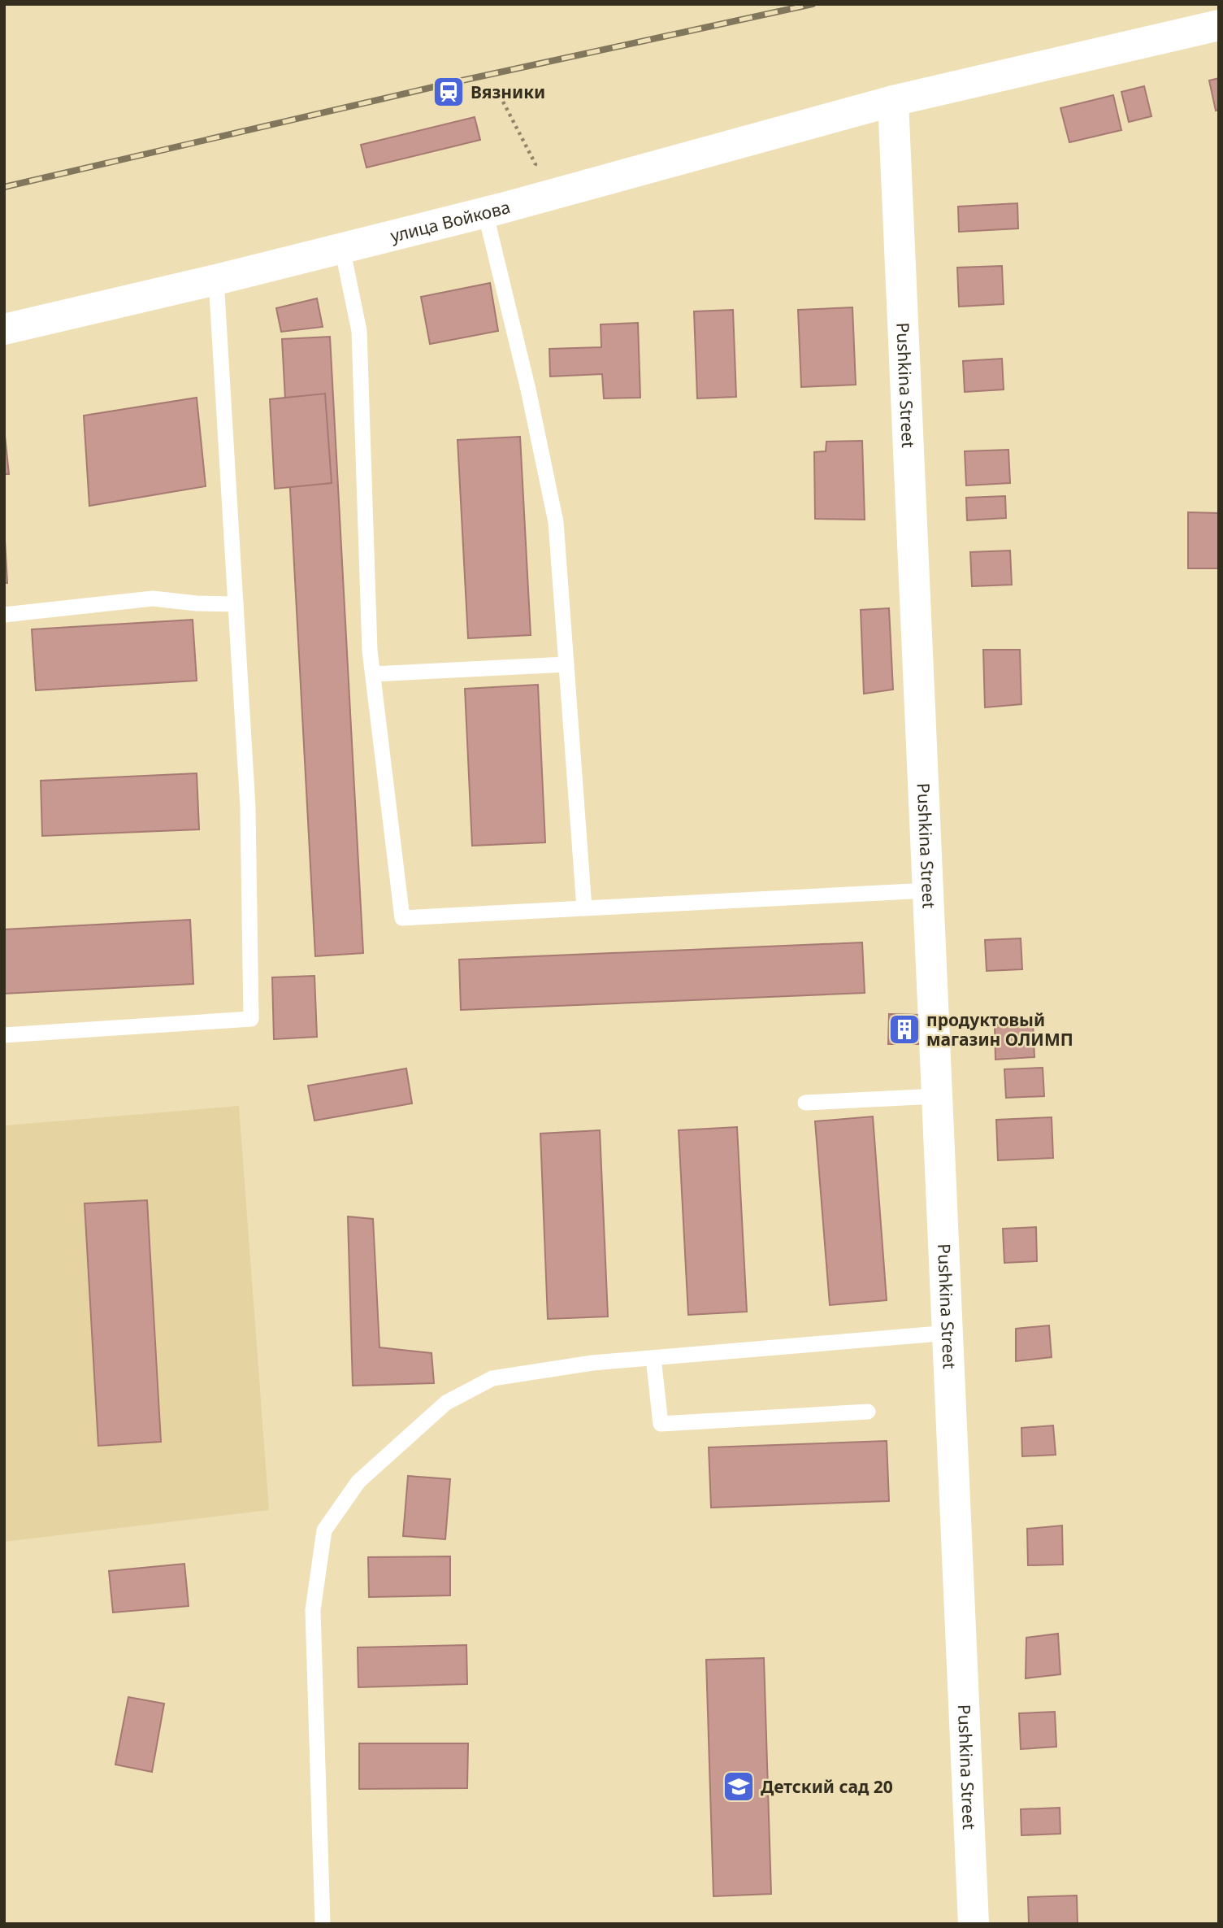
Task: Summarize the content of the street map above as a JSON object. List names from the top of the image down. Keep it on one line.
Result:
{"streets":{"street":["улица Войкова","Pushkina Street"]},"crossings":[["улица Войкова","Pushkina Street"]],"places":{"station":["Вязники"],"building":["продуктовый магазин ОЛИМП"],"school or university":["Детский сад 20"]}}
